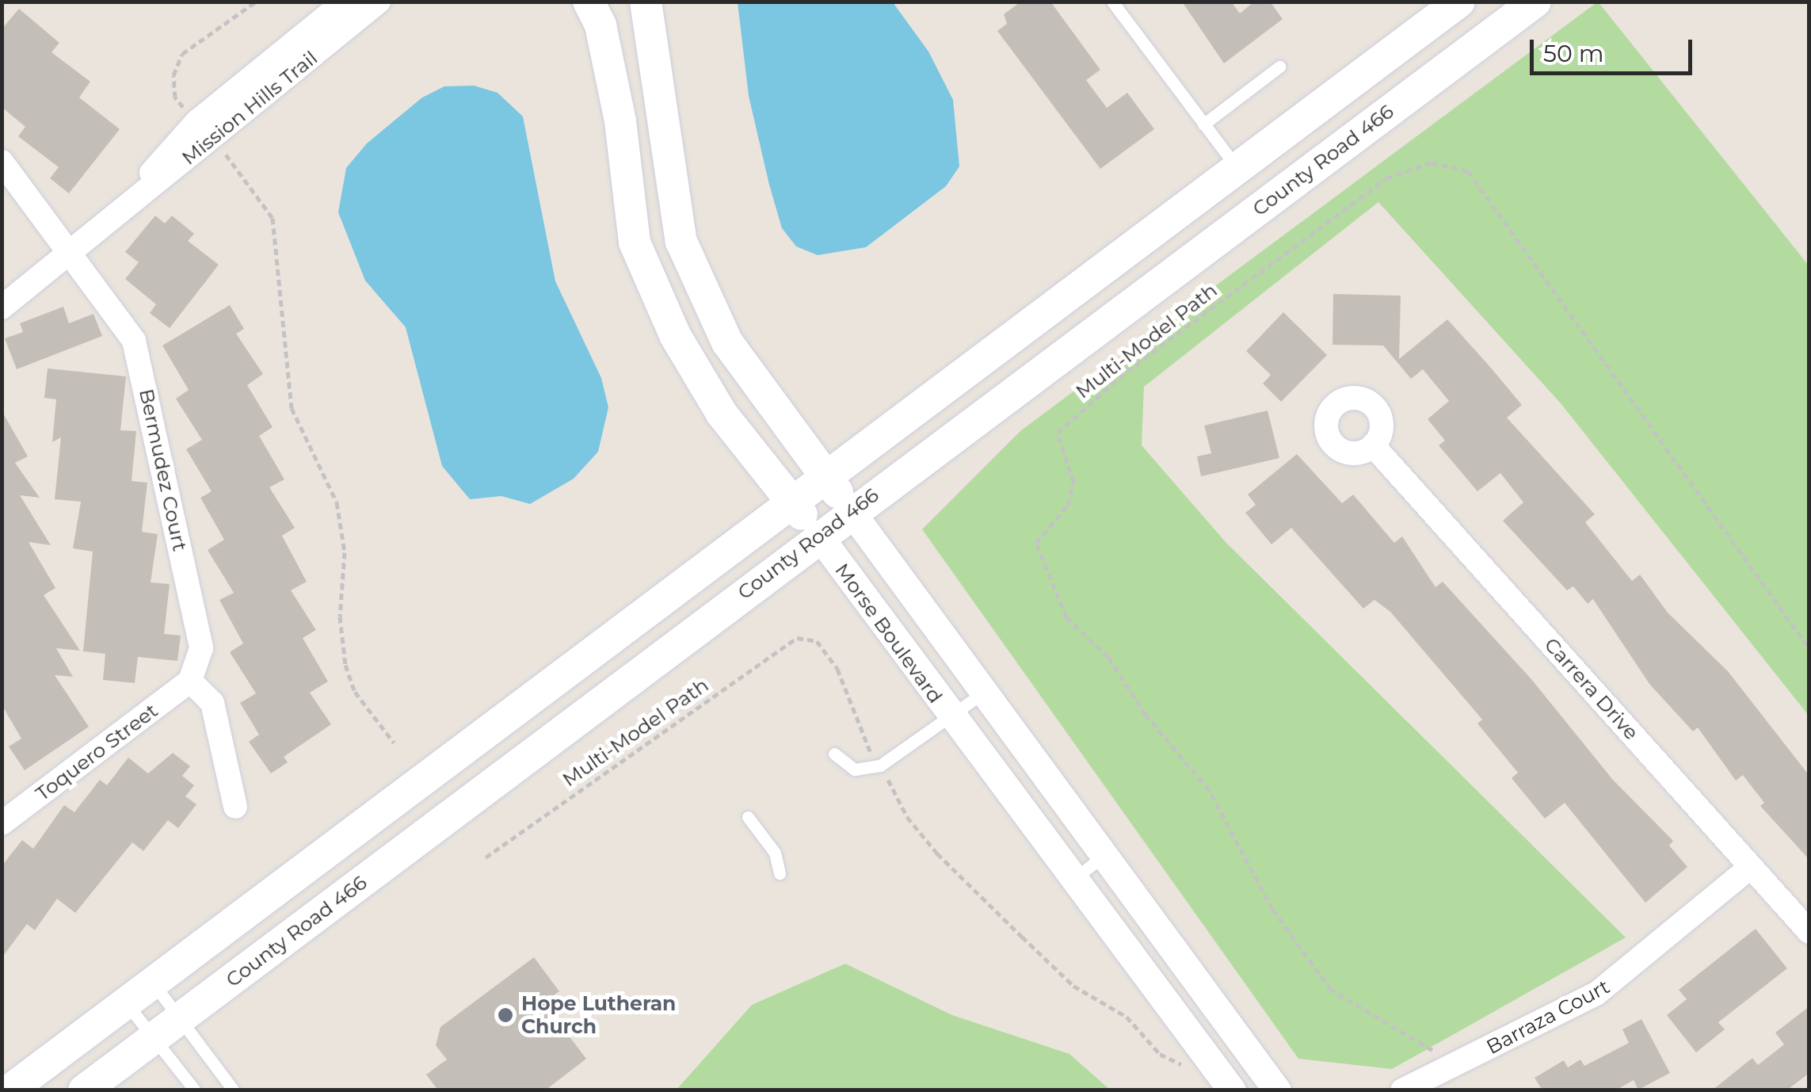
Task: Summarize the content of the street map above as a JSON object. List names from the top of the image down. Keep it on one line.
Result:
{"streets":{"main road":["County Road 466","Morse Boulevard"],"street":["Mission Hills Trail","Bermudez Court","Carrera Drive","Toquero Street","Barraza Court"],"path":["Multi-Model Path"]},"crossings":[["Mission Hills Trail","Bermudez Court"],["County Road 466","Morse Boulevard"],["Multi-Model Path","Morse Boulevard"],["Multi-Model Path","Barraza Court"],["Bermudez Court","Toquero Street"],["Carrera Drive","Barraza Court"]],"places":["Hope Lutheran Church"],"scale_bar":"50 m"}
